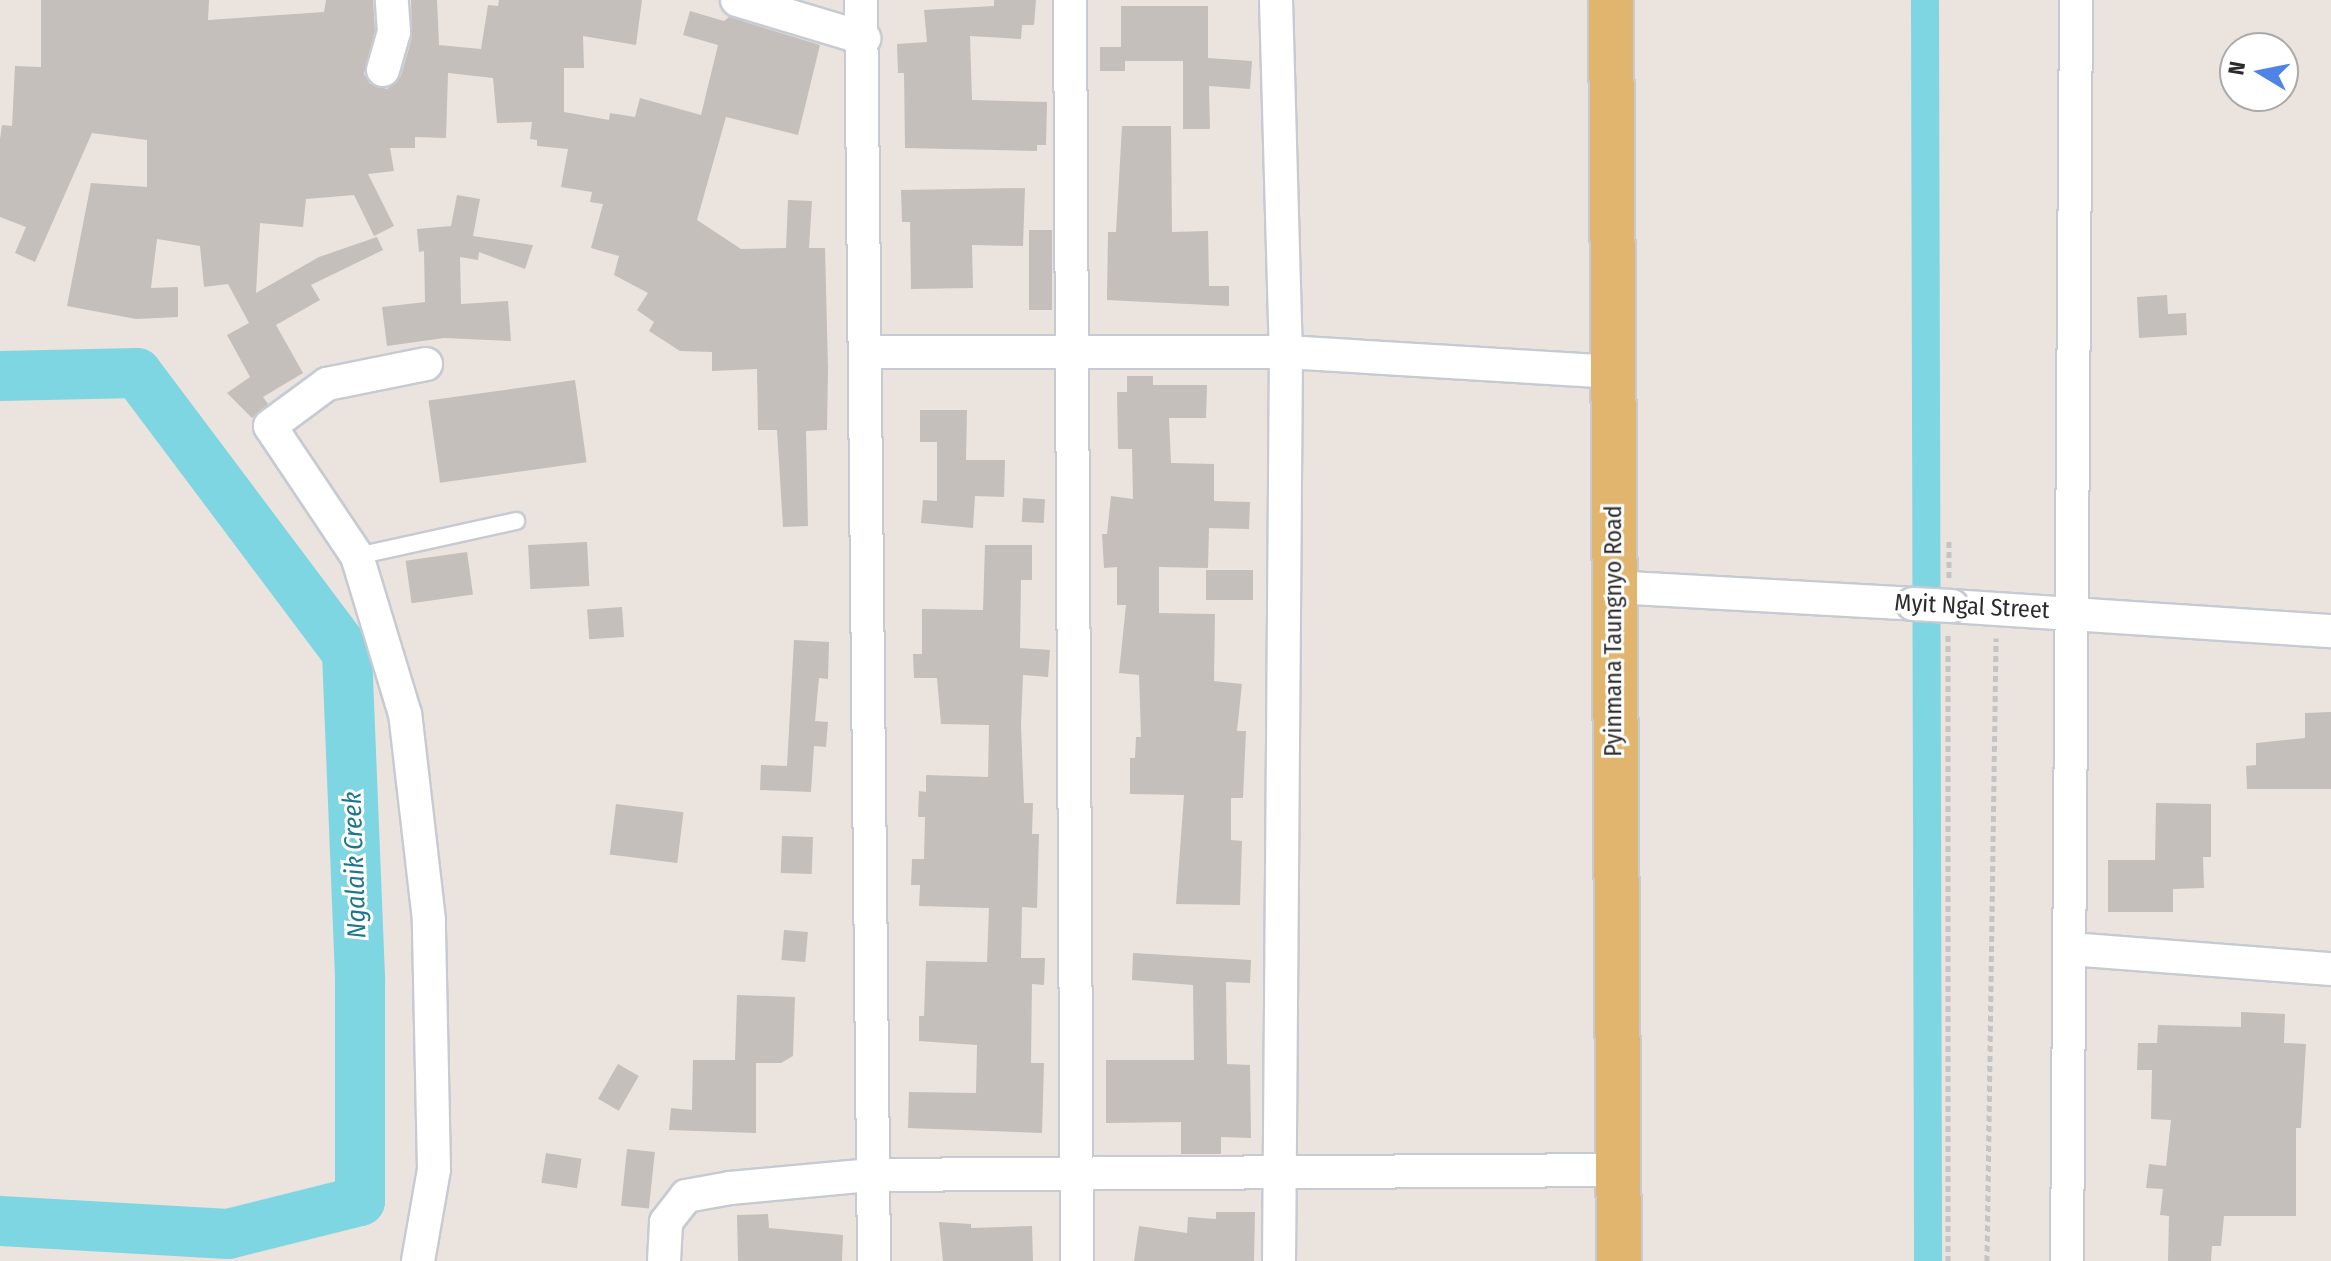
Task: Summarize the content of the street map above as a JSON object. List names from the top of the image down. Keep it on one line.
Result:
{"streets":{"main road":["Pyinmana Taungnyo Road"],"street":["Myit Ngal Street"]},"crossings":[["Myit Ngal Street","Pyinmana Taungnyo Road"]],"water":["Ngalaik Creek"],"north":"left"}
